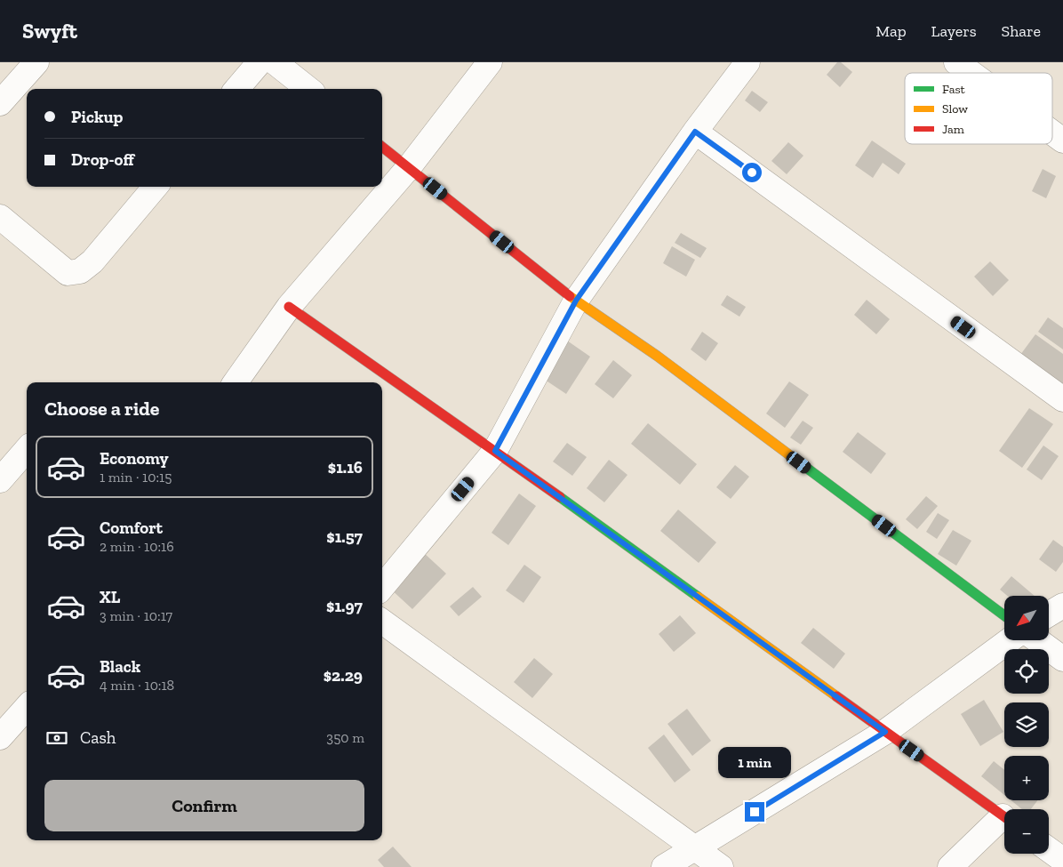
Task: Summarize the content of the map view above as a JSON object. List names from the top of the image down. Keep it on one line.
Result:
{"legend":["Fast","Slow","Jam"],"north":"bottom left","page":{"header":"Swyft","nav":["Map","Layers","Share"],"banner":["Pickup","Drop-off"],"heading":"Choose a ride","list":[{"name":"Economy","note":"1 min · 10:15","value":"$1.16"},{"name":"Comfort","note":"2 min · 10:16","value":"$1.57"},{"name":"XL","note":"3 min · 10:17","value":"$1.97"},{"name":"Black","note":"4 min · 10:18","value":"$2.29"}],"map_buttons":["+","−"],"pay":["Cash","350 m"],"bubble":"1 min","buttons":"Confirm"}}
